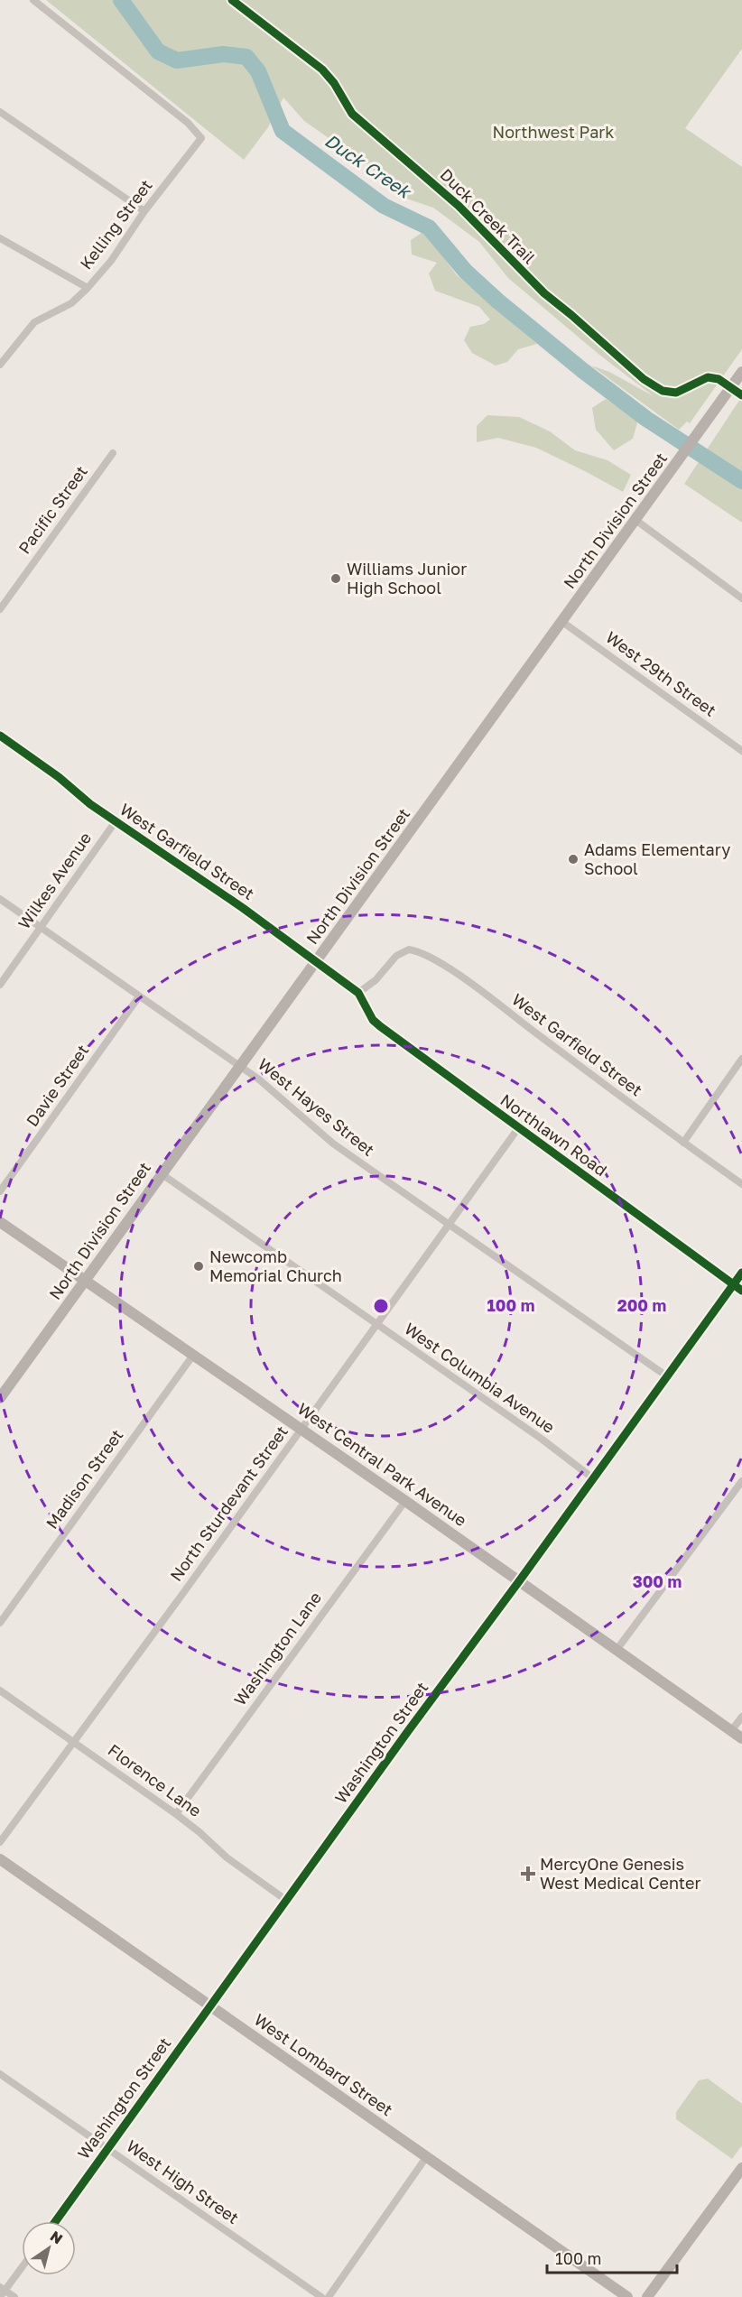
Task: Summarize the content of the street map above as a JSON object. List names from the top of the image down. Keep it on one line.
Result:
{"streets":{"main road":["North Division Street","West Central Park Avenue","West Lombard Street"],"street":["Kelling Street","Pacific Street","West 29th Street","West Garfield Street","Wilkes Avenue","Davie Street","West Hayes Street","Northlawn Road","West Columbia Avenue","Madison Street","North Sturdevant Street","Washington Lane","Washington Street","Florence Lane","West High Street"],"cycle path":["Duck Creek Trail"]},"crossings":[["North Division Street","West 29th Street"],["North Division Street","West Garfield Street"],["North Division Street","West Hayes Street"],["North Division Street","West Columbia Avenue"],["North Division Street","West Central Park Avenue"],["West Garfield Street","Wilkes Avenue"],["West Garfield Street","Northlawn Road"],["Wilkes Avenue","West Hayes Street"],["Davie Street","West Hayes Street"],["West Hayes Street","North Sturdevant Street"],["West Hayes Street","Washington Street"],["Northlawn Road","North Sturdevant Street"],["Northlawn Road","Washington Street"],["West Columbia Avenue","North Sturdevant Street"],["West Columbia Avenue","Washington Street"],["West Central Park Avenue","Madison Street"],["West Central Park Avenue","North Sturdevant Street"],["West Central Park Avenue","Washington Lane"],["West Central Park Avenue","Washington Street"],["North Sturdevant Street","Florence Lane"],["Washington Lane","Florence Lane"],["Washington Street","Florence Lane"],["Washington Street","West Lombard Street"],["Washington Street","West High Street"]],"water":["Duck Creek"],"parks":["Northwest Park"],"places":{"other":["Williams Junior High School","Adams Elementary School","Newcomb Memorial Church"],"health":["MercyOne Genesis West Medical Center"]},"scale_bar":"100 m","north":"top right","rings":["100 m","200 m","300 m"]}
